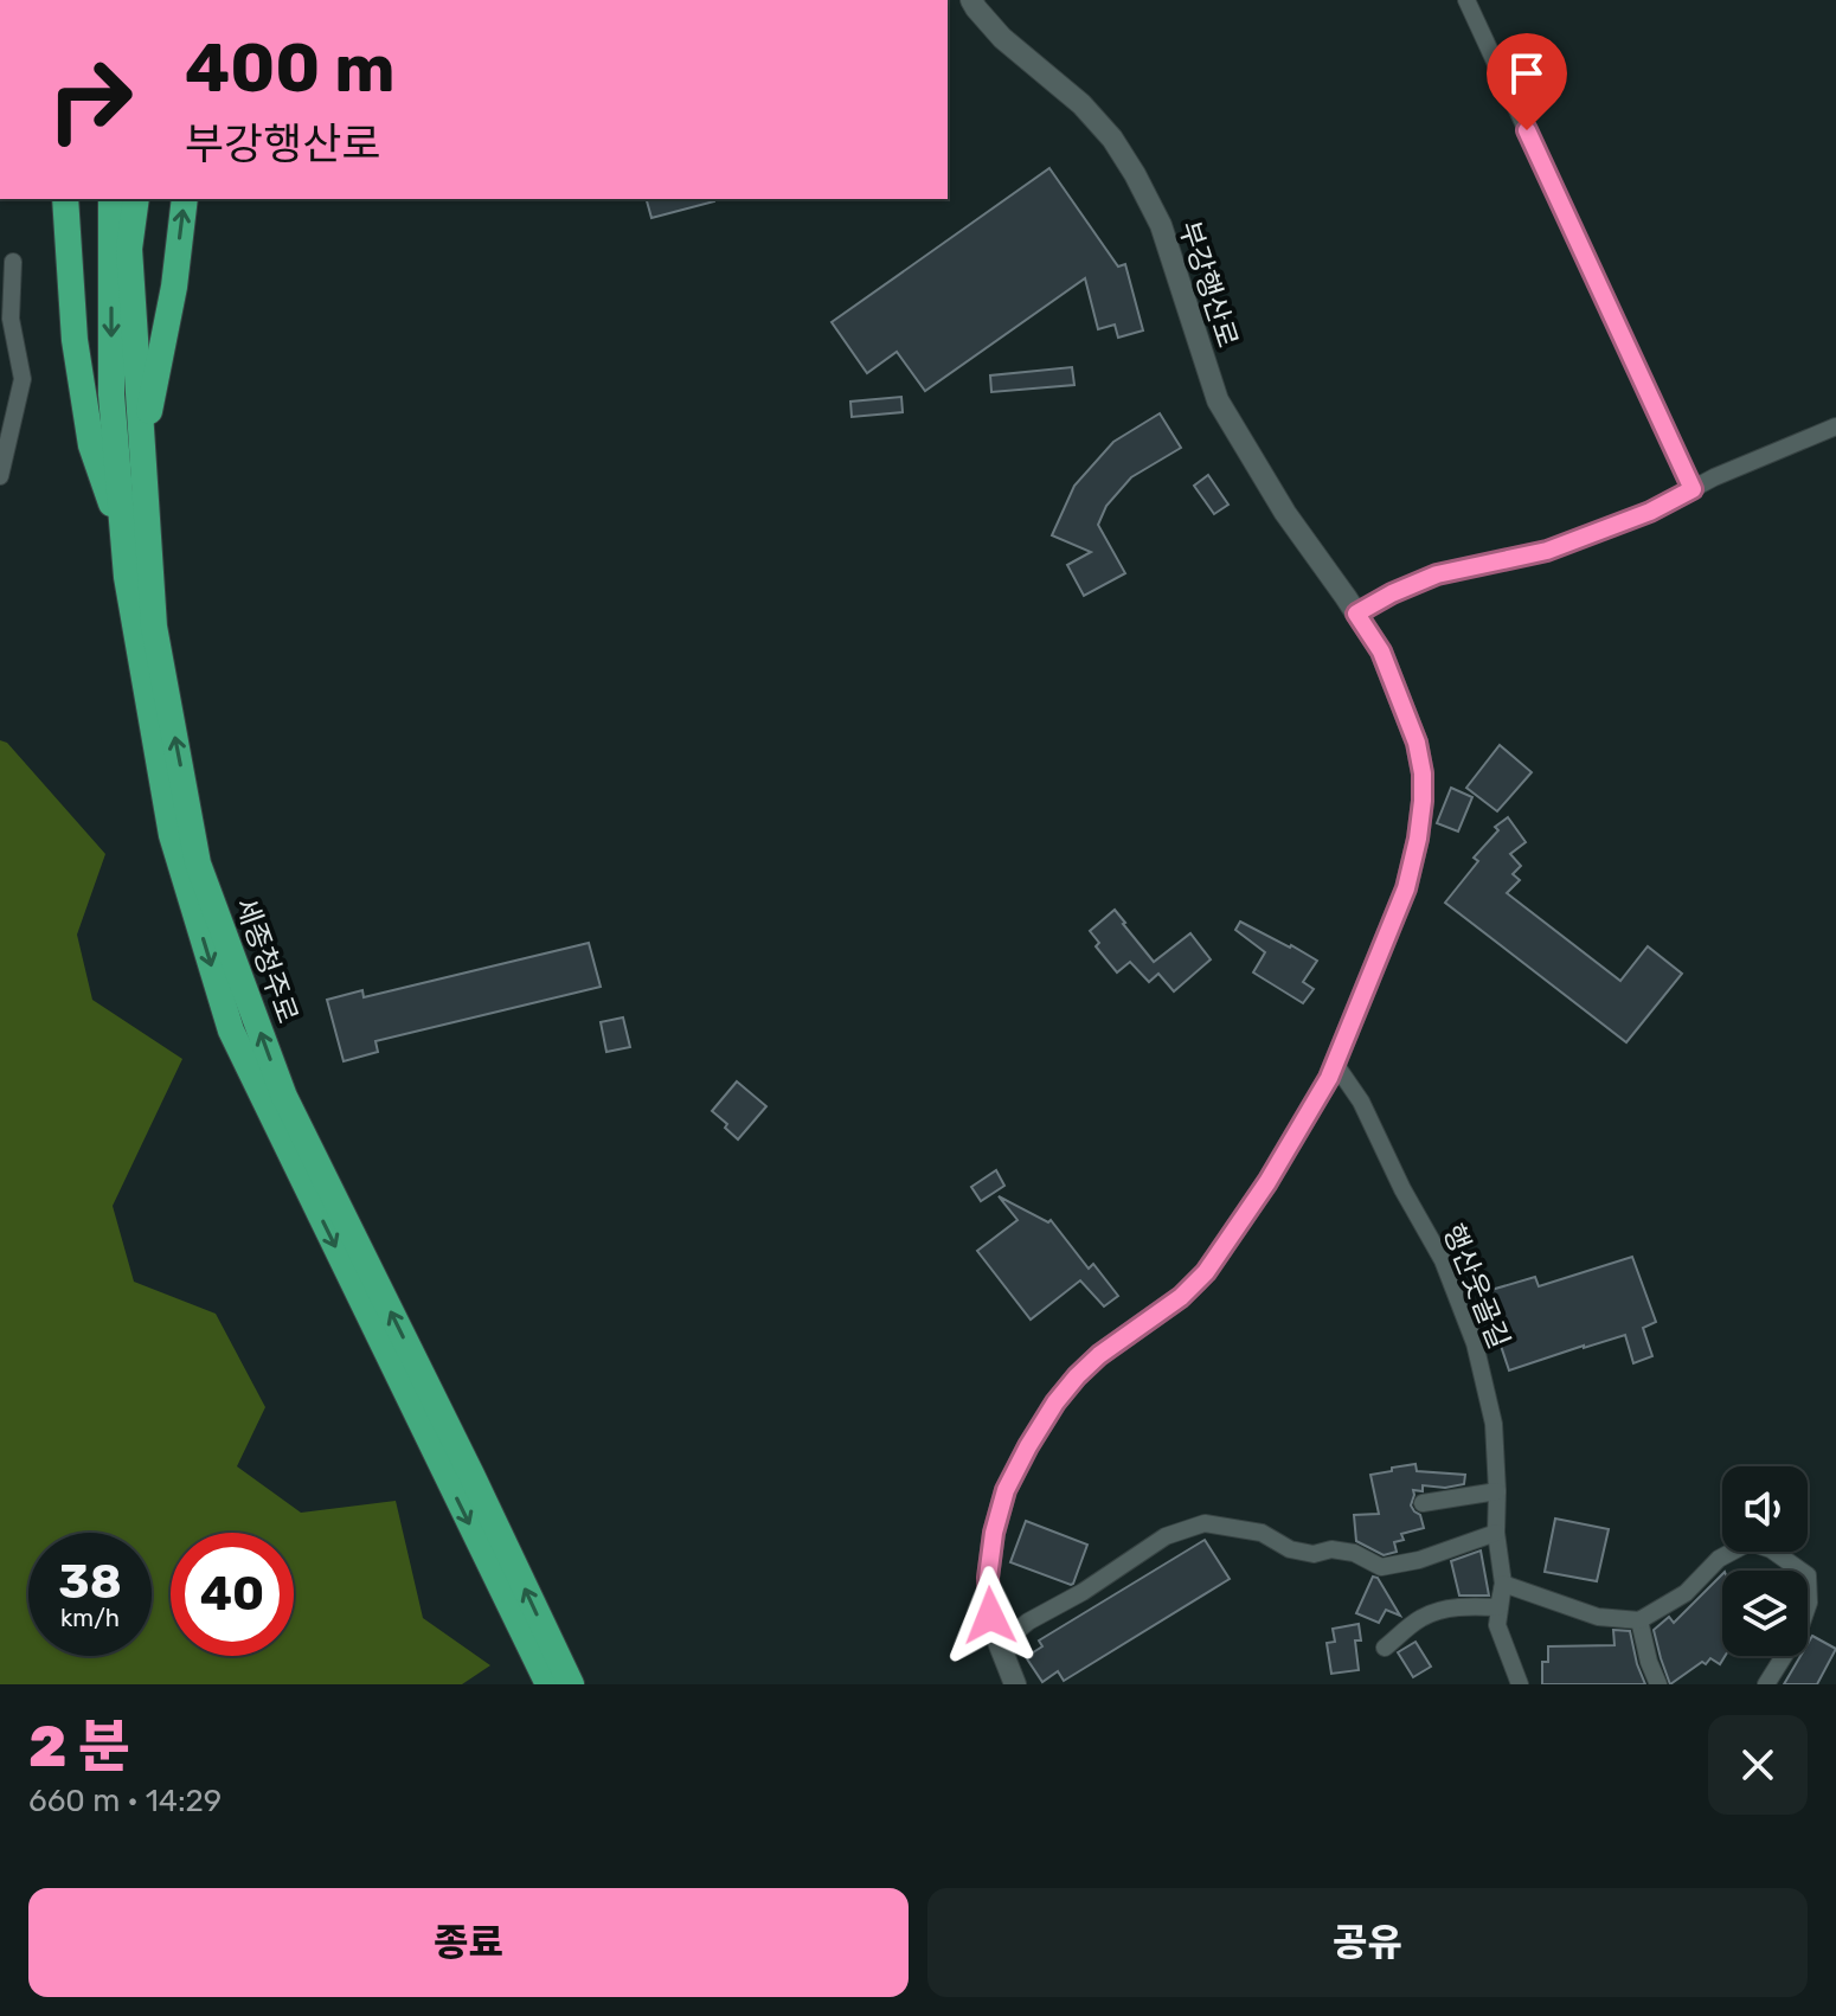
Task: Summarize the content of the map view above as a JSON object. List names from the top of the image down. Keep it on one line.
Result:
{"streets":{"highway":["세종청주로"],"street":["부강행산로","행산웃골길"]},"crossings":[["부강행산로","행산웃골길"]],"page":{"turn":["400 m","부강행산로"],"speed":"38 km/h","limit":"40","heading":["2 분","660 m · 14:29"],"buttons":["종료","공유"]}}
